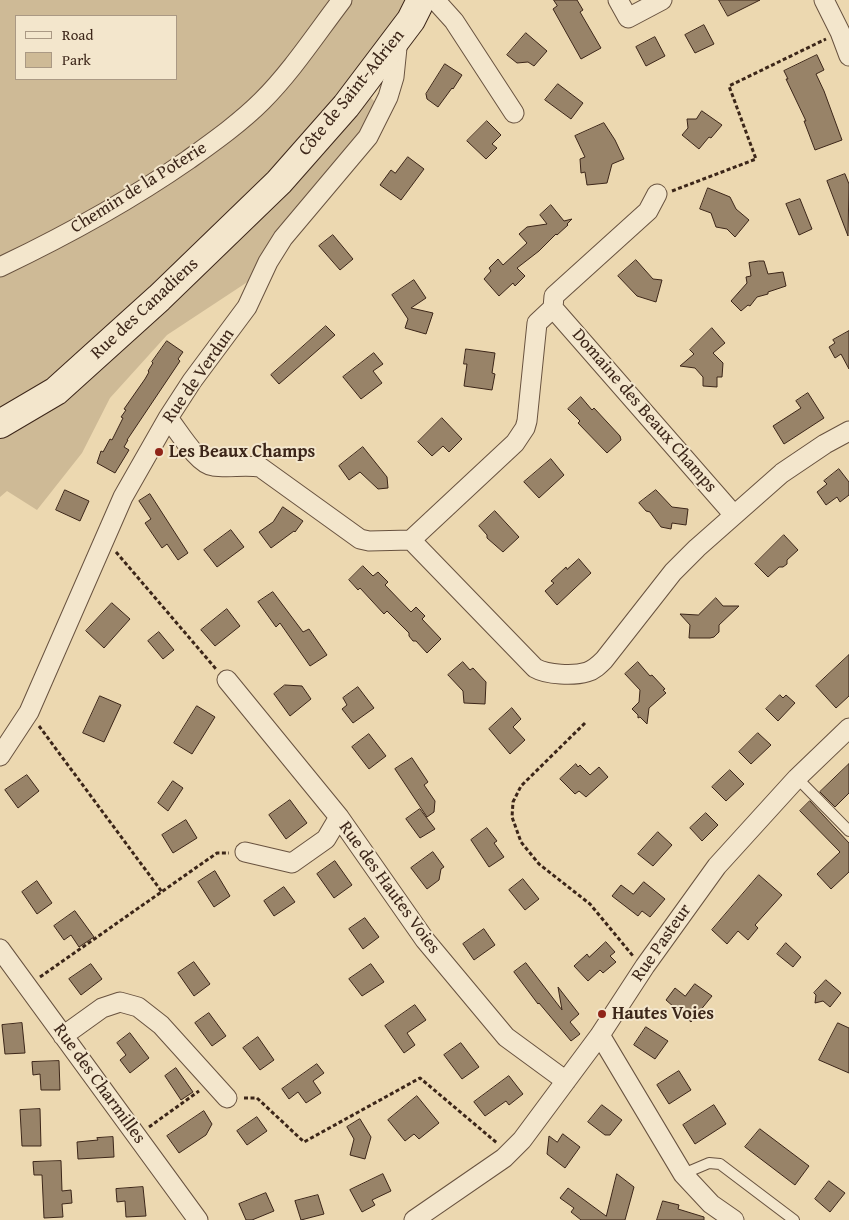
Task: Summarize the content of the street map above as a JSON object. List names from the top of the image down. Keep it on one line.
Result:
{"streets":{"main road":["Côte de Saint-Adrien","Rue des Canadiens"],"street":["Chemin de la Poterie","Rue de Verdun","Domaine des Beaux Champs","Rue des Hautes Voies","Rue Pasteur","Rue des Charmilles"]},"crossings":[["Côte de Saint-Adrien","Rue des Canadiens"],["Côte de Saint-Adrien","Rue de Verdun"],["Rue des Hautes Voies","Rue Pasteur"]],"places":["Les Beaux Champs","Hautes Voies"],"legend":["Road","Park"]}
